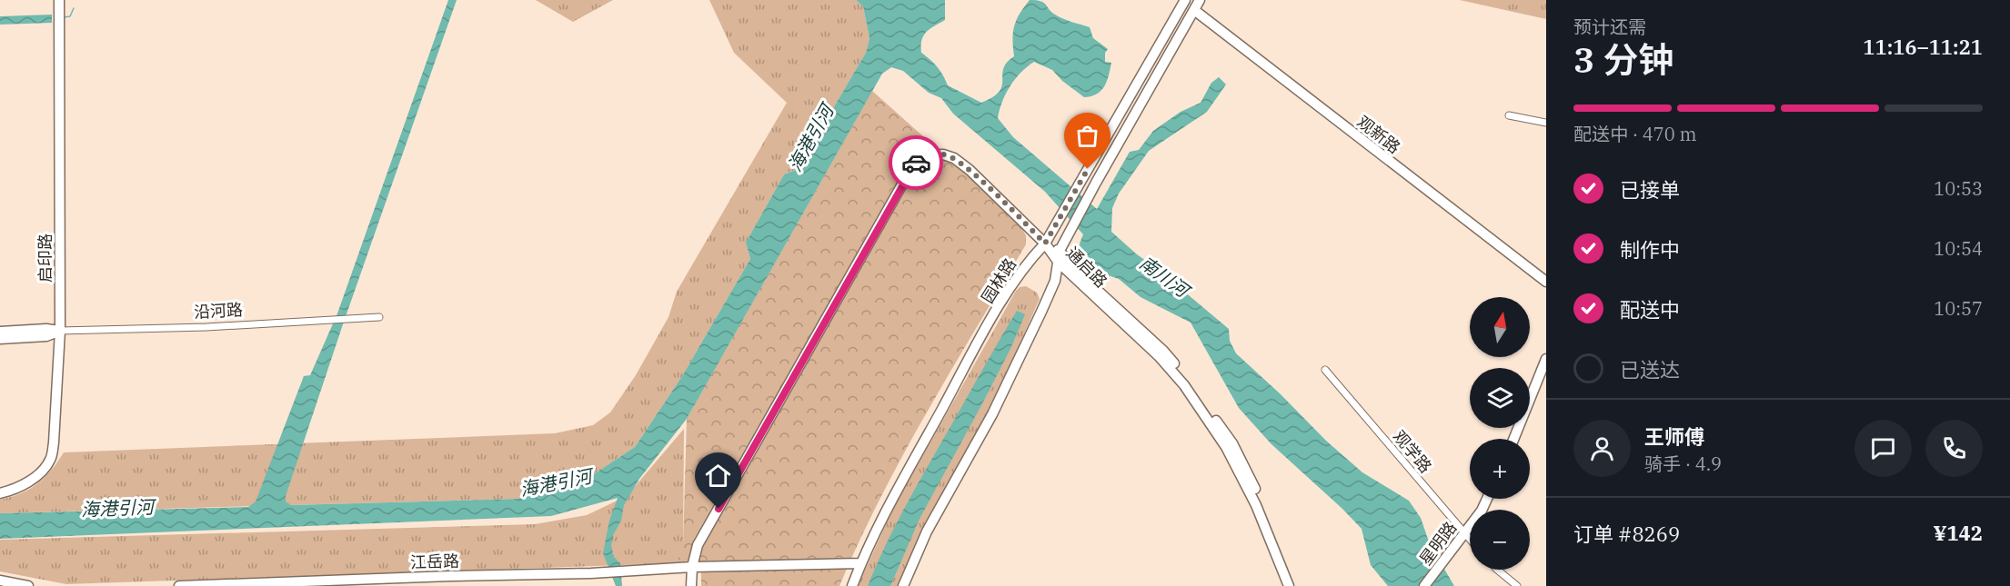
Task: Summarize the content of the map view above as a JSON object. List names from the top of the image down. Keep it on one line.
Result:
{"streets":{"street":["观新路","启印路","通启路","园林路","沿河路","观学路","星明路","江岳路"]},"crossings":[["启印路","沿河路"],["通启路","园林路"],["园林路","江岳路"],["观学路","星明路"]],"water":["海港引河","南川河"],"north":"top","page":{"heading":["3 分钟","预计还需","11:16–11:21"],"panel":["王师傅","骑手 · 4.9","订单 #8269","¥142"],"bar":"配送中 · 470 m","list":[["已接单","10:53"],["制作中","10:54"],["配送中","10:57"],"已送达"],"map_buttons":["+","−"]}}
